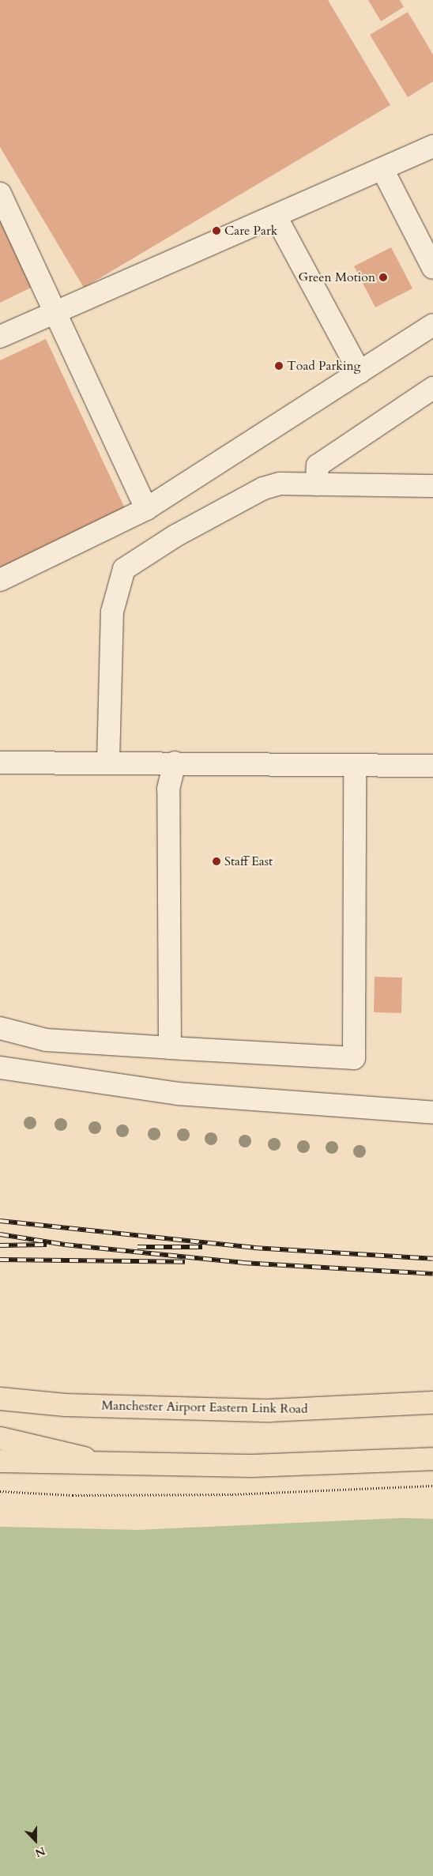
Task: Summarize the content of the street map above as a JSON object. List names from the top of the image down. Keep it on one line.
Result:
{"streets":{"main road":["Manchester Airport Eastern Link Road"]},"places":["Care Park","Green Motion","Toad Parking","Staff East"],"north":"bottom"}
